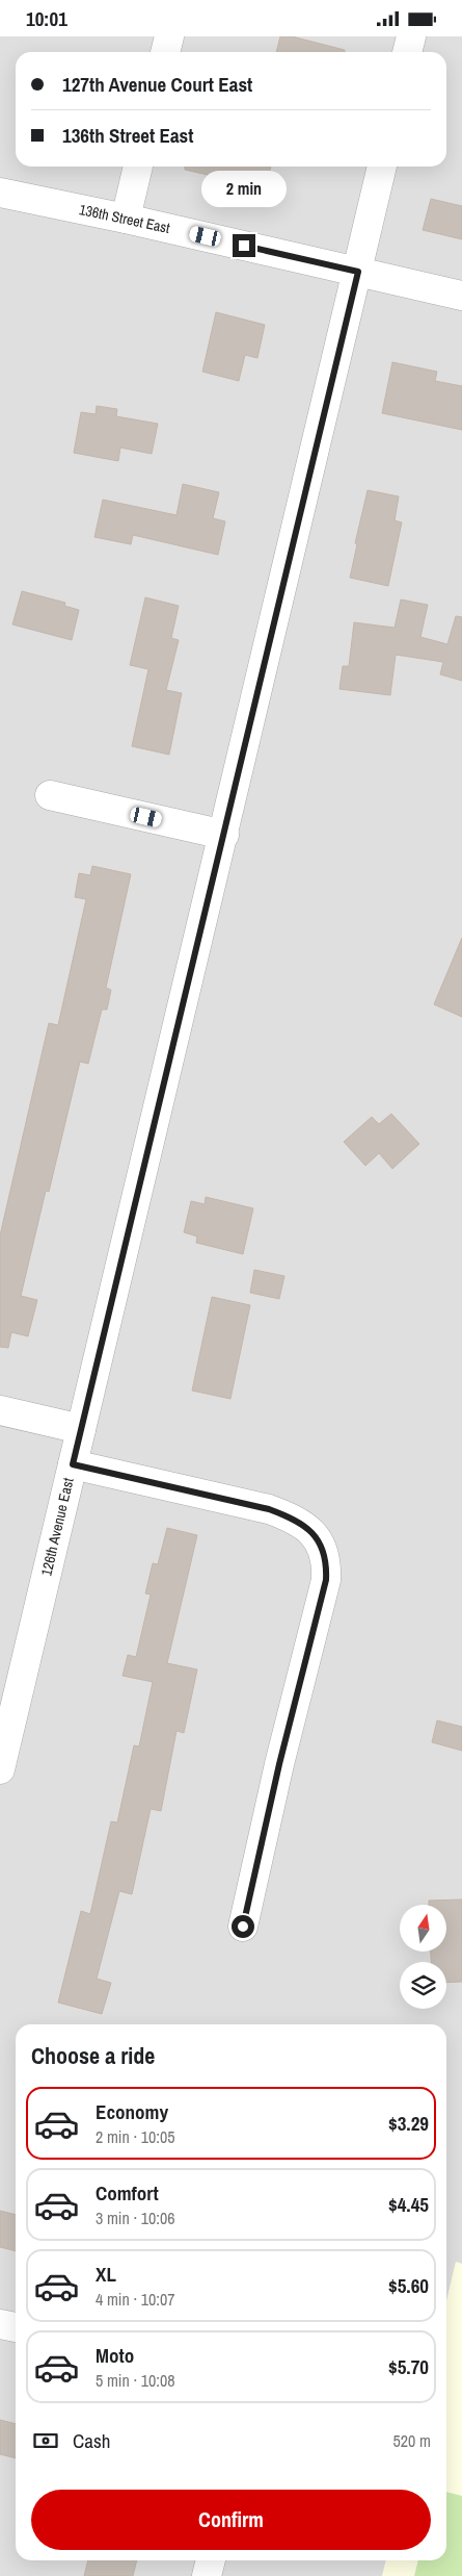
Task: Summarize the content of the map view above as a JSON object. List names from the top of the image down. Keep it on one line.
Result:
{"streets":{"street":["136th Street East","126th Avenue East"]},"crossings":[["136th Street East","126th Avenue East"]],"north":"top","page":{"status":"10:01","banner":["127th Avenue Court East","136th Street East"],"bubble":"2 min","heading":"Choose a ride","list":[{"name":"Economy","note":"2 min · 10:05","value":"$3.29"},{"name":"Comfort","note":"3 min · 10:06","value":"$4.45"},{"name":"XL","note":"4 min · 10:07","value":"$5.60"},{"name":"Moto","note":"5 min · 10:08","value":"$5.70"}],"pay":["Cash","520 m"],"buttons":"Confirm"}}
